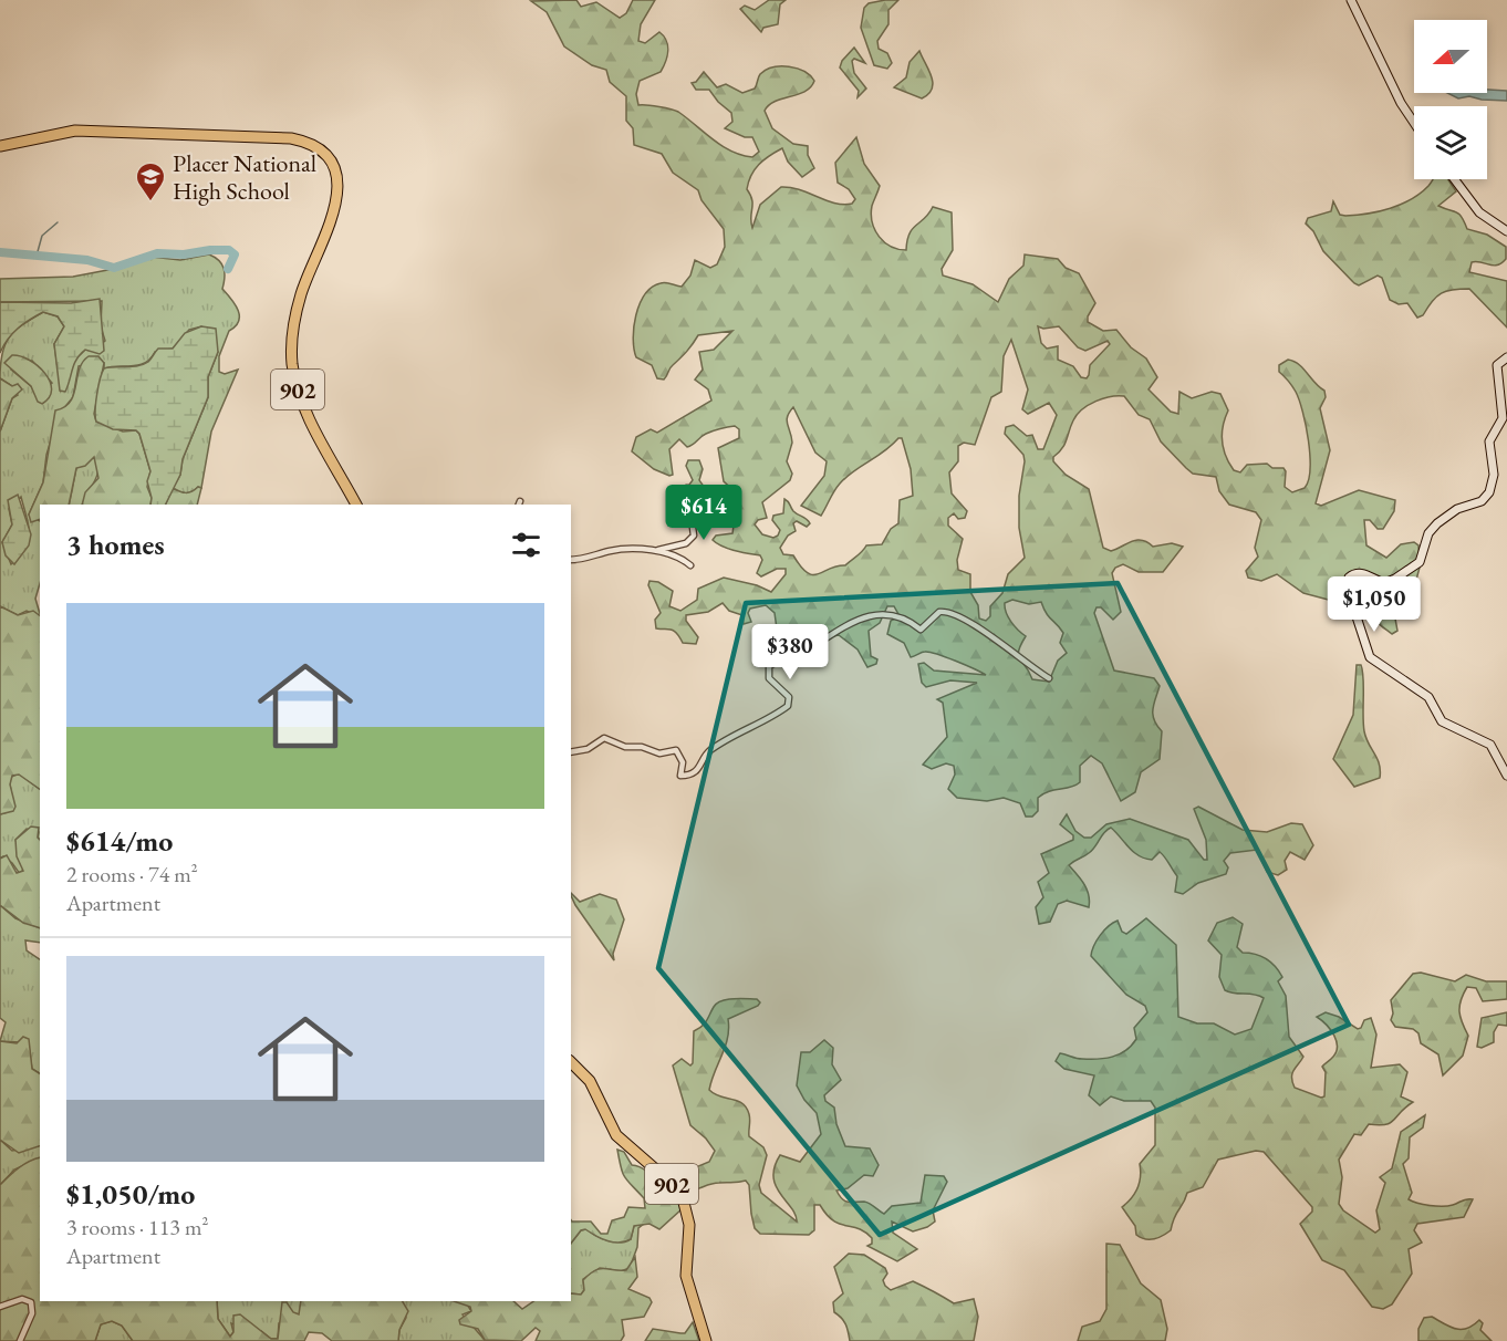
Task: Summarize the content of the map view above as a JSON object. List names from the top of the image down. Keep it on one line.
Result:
{"streets":{"highway":["902"]},"places":{"school or university":["Placer National High School"]},"north":"left","page":{"price":["$614","$1,050","$380"],"heading":"3 homes","list":[{"name":"$614/mo","note":"2 rooms · 74 m² · Apartment"},{"name":"$1,050/mo","note":"3 rooms · 113 m² · Apartment"}]}}
